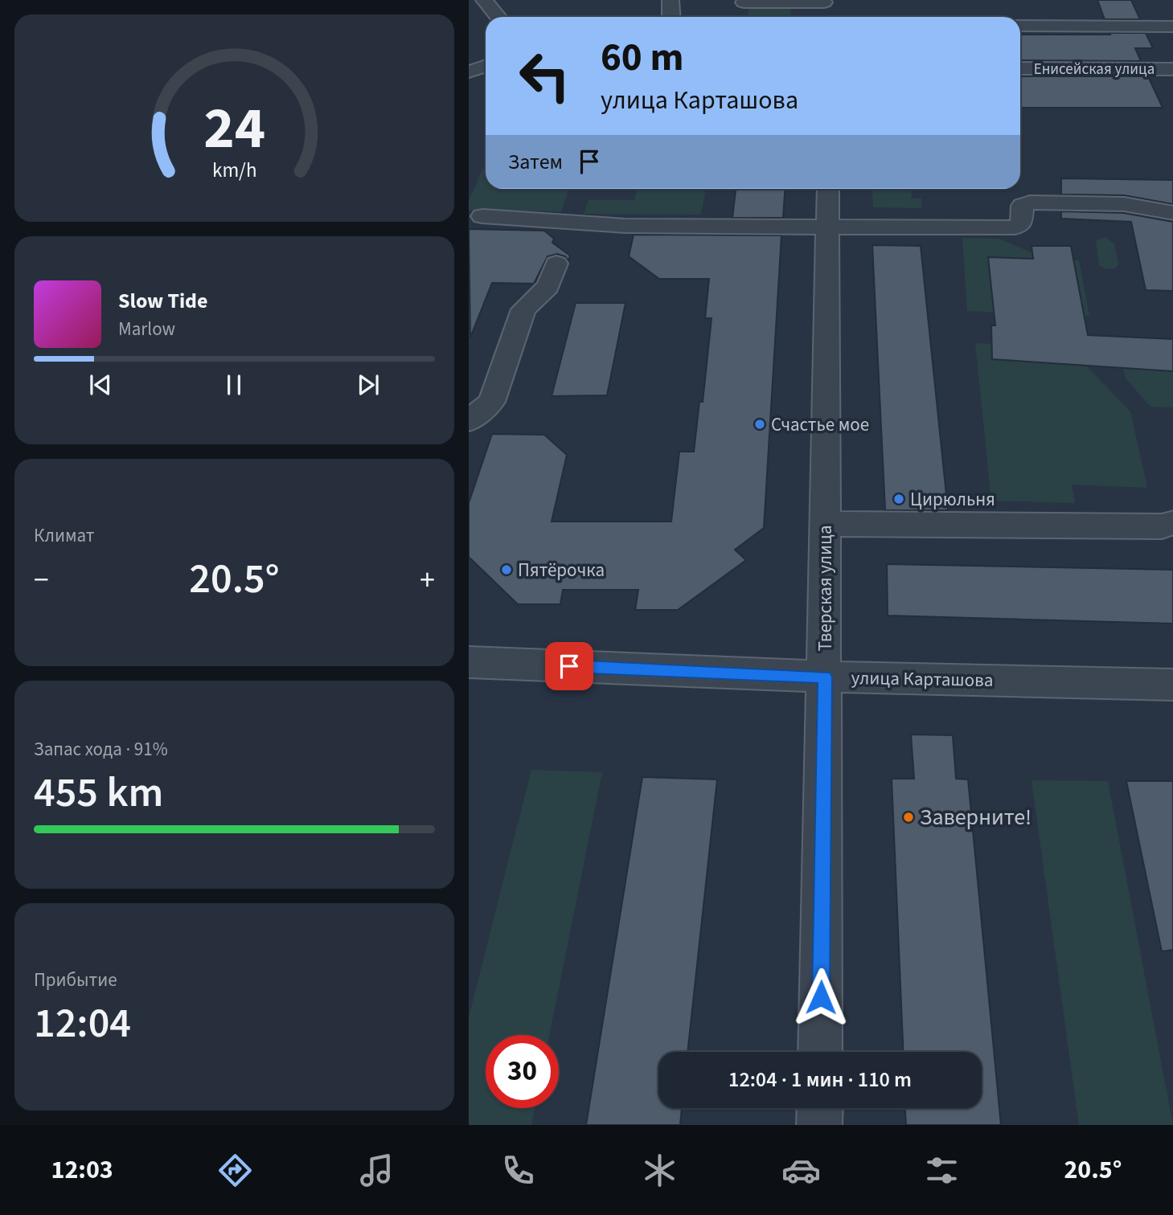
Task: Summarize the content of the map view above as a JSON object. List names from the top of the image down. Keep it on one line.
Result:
{"streets":{"street":["Енисейская улица","Тверская улица","улица Карташова"]},"crossings":[["Тверская улица","улица Карташова"]],"places":["Счастье мое","Цирюльня","Пятёрочка","Заверните!"],"page":{"turn":["60 m","улица Карташова"],"then":"Затем","song":["Slow Tide","Marlow"],"tile":["Климат",["Запас хода · 91%","455 km"],["Прибытие","12:04"]],"heat":["−","20.5°","+"],"limit":"30","trip":"12:04 · 1 мин · 110 m","tabs":["12:03","20.5°"],"gauge":["24","km/h"]}}
